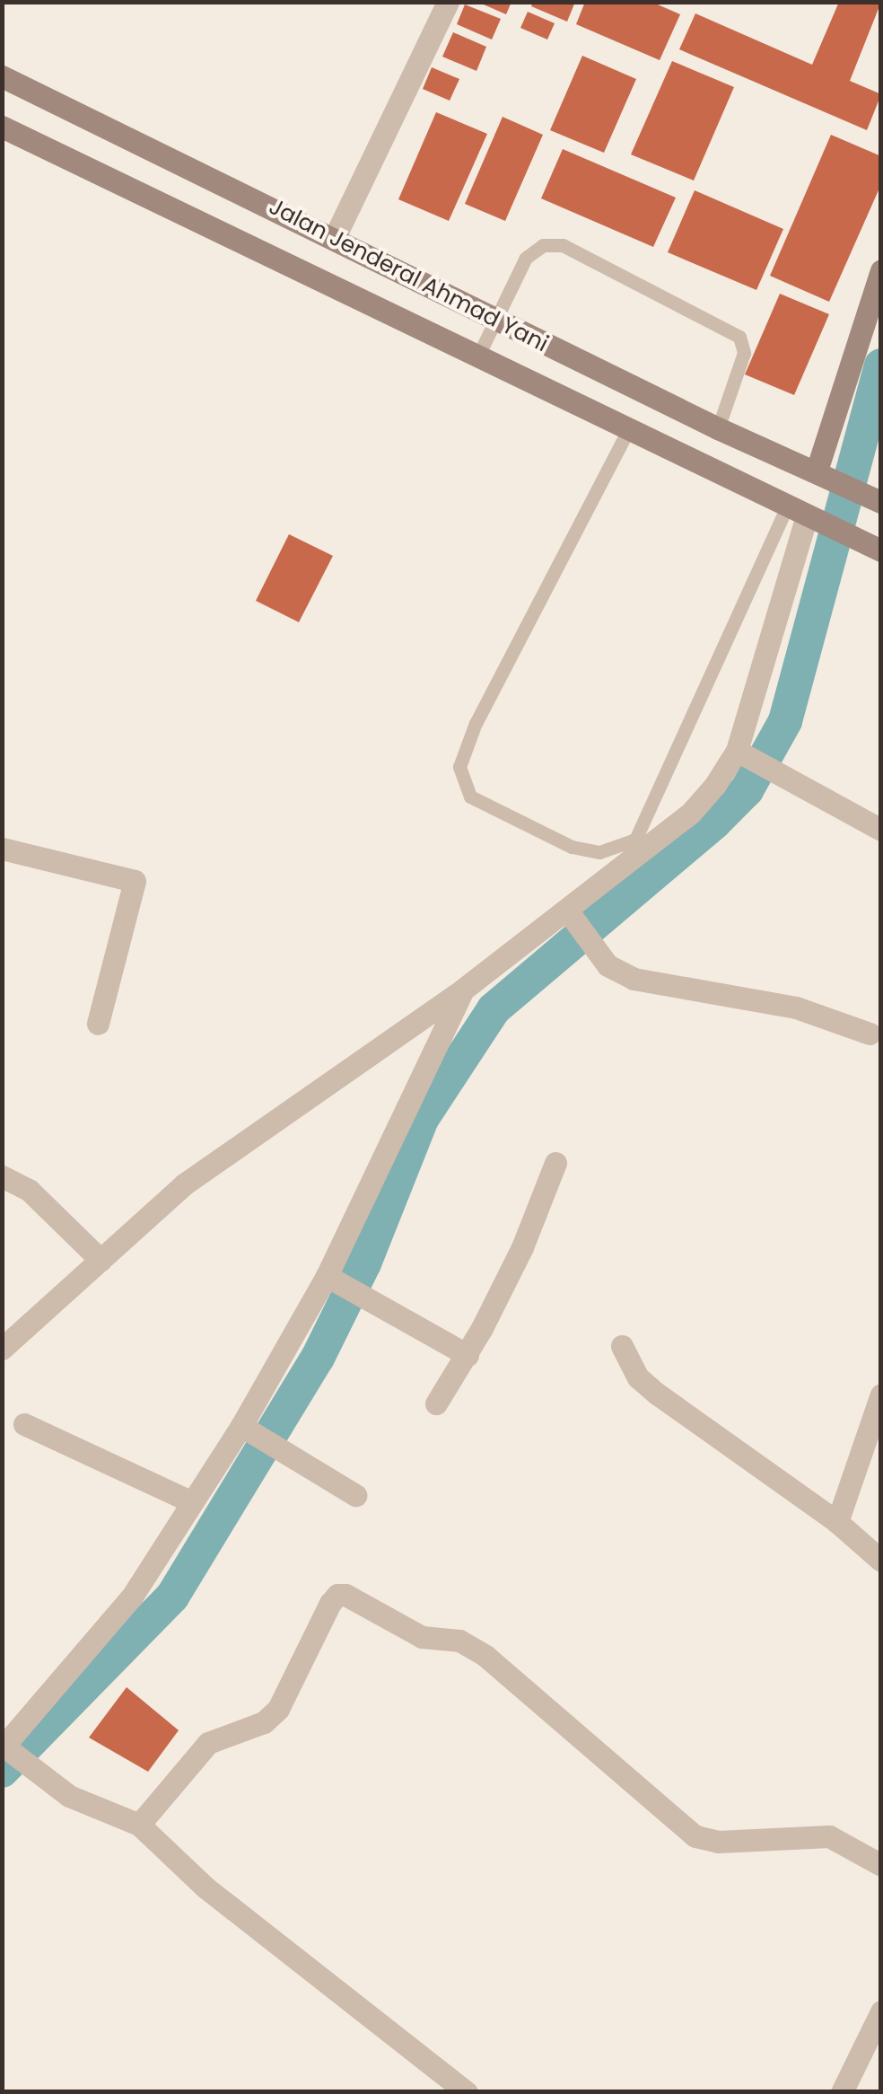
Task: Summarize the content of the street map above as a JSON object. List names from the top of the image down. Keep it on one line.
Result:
{"streets":{"main road":["Jalan Jenderal Ahmad Yani"]}}
